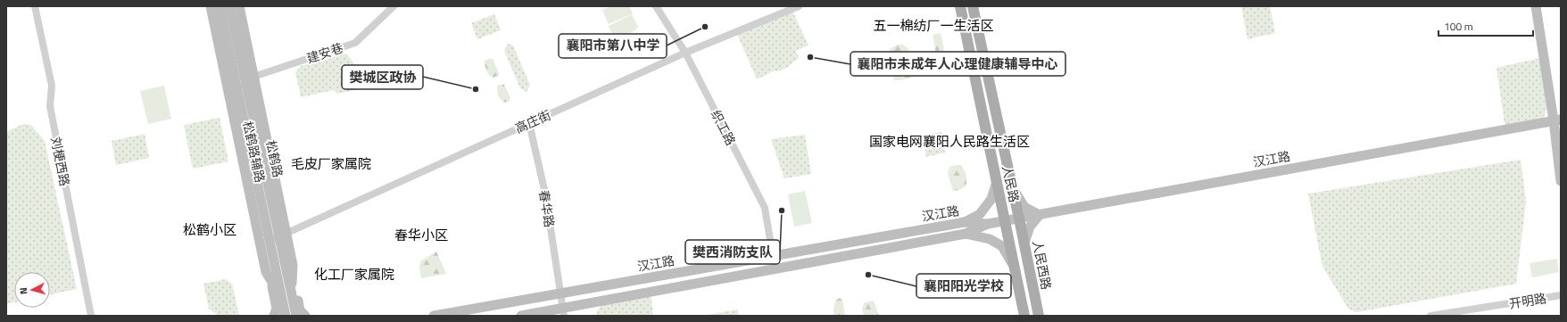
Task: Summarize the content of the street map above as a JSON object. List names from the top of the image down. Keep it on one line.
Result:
{"streets":{"main road":["松鹤路辅路","松鹤路","汉江路","人民路","人民西路"],"street":["建安巷","高庄街","织工路","刘梗西路","春华路","开明路"]},"crossings":[["建安巷","松鹤路辅路"],["建安巷","松鹤路"],["高庄街","织工路"],["高庄街","松鹤路辅路"],["高庄街","松鹤路"],["高庄街","春华路"],["织工路","汉江路"],["松鹤路辅路","松鹤路"],["汉江路","人民路"],["汉江路","春华路"],["汉江路","人民西路"],["人民路","人民西路"]],"districts":["五一棉纺厂一生活区","国家电网襄阳人民路生活区","毛皮厂家属院","松鹤小区","春华小区","化工厂家属院"],"places":["襄阳市第八中学","襄阳市未成年人心理健康辅导中心","樊城区政协","樊西消防支队","襄阳阳光学校"],"scale_bar":"100 m","north":"left"}
